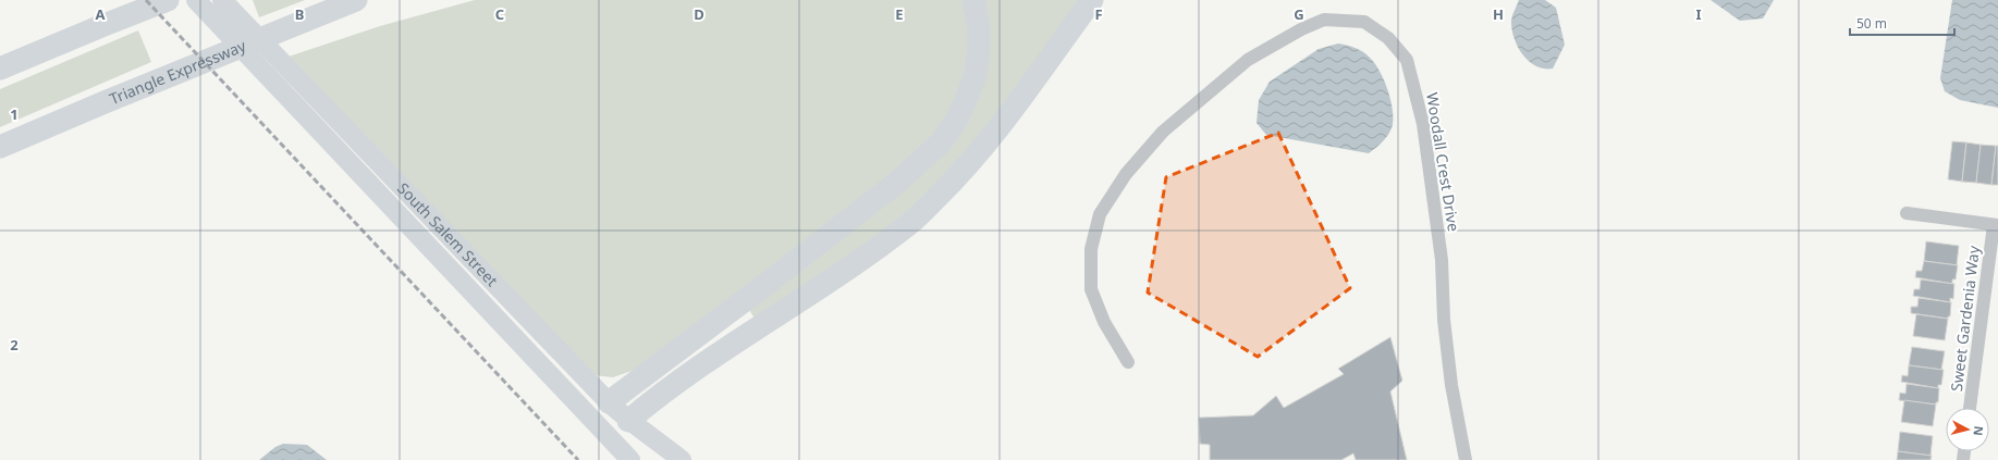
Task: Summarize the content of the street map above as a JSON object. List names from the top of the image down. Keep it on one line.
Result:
{"streets":{"highway":["Triangle Expressway"],"main road":["South Salem Street"],"street":["Woodall Crest Drive","Sweet Gardenia Way"]},"scale_bar":"50 m","north":"right","grid":{"columns":["A","B","C","D","E","F","G","H","I"],"rows":["1","2"]}}
